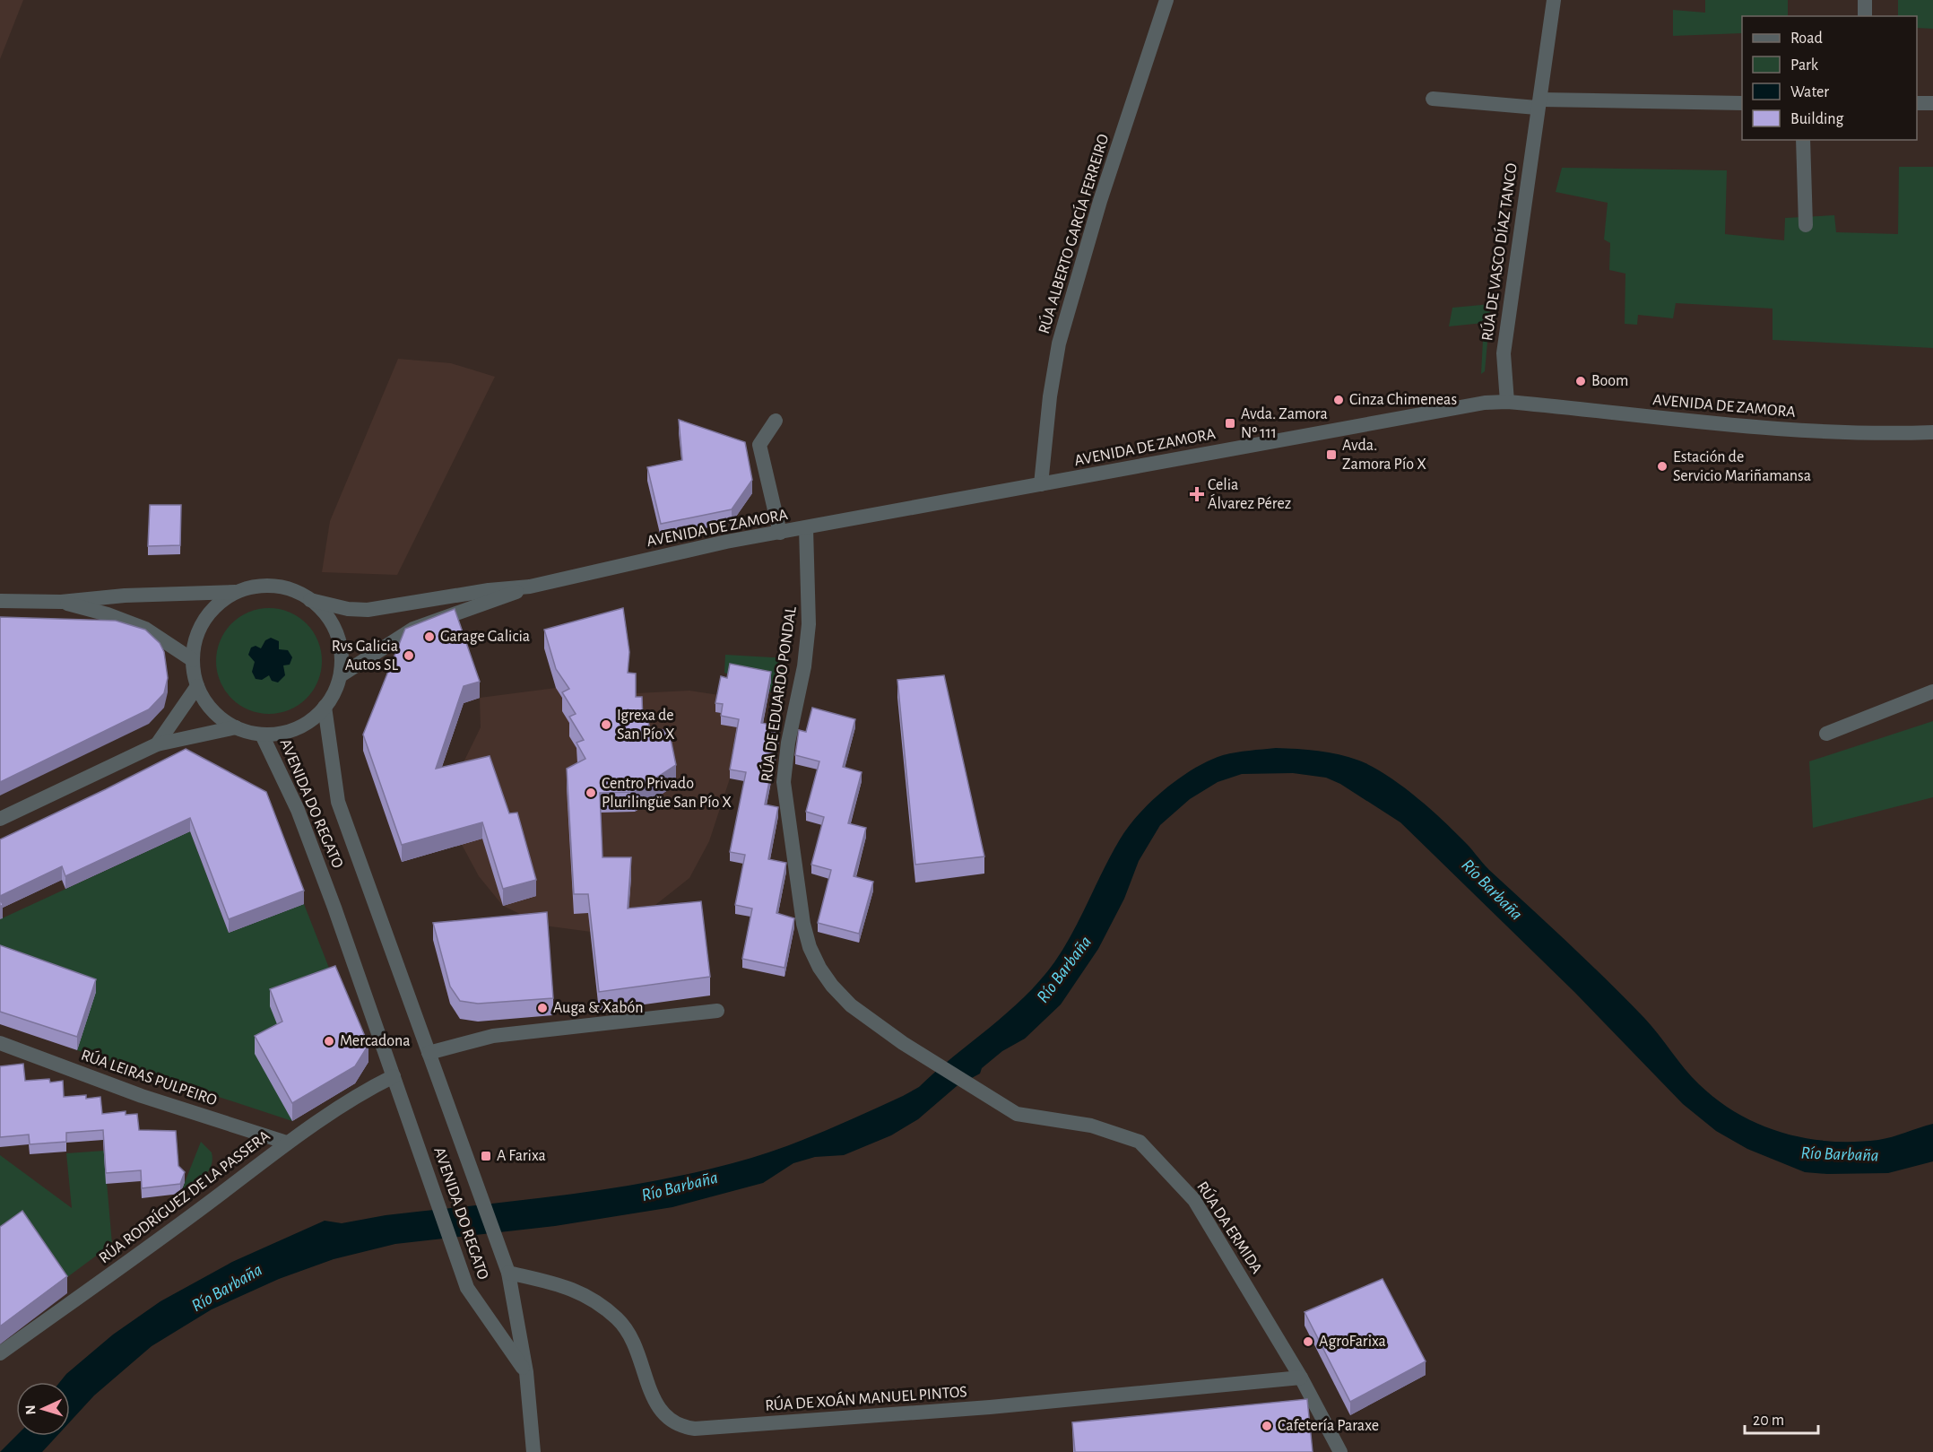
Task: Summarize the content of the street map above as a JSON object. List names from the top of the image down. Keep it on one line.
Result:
{"streets":{"street":["RÚA ALBERTO GARCÍA FERREIRO","RÚA DE VASCO DÍAZ TANCO","AVENIDA DE ZAMORA","RÚA DE EDUARDO PONDAL","AVENIDA DO REGATO","RÚA LEIRAS PULPEIRO","RÚA RODRÍGUEZ DE LA PASSERA","RÚA DA ERMIDA","RÚA DE XOÁN MANUEL PINTOS"]},"crossings":[["RÚA ALBERTO GARCÍA FERREIRO","AVENIDA DE ZAMORA"],["RÚA DE VASCO DÍAZ TANCO","AVENIDA DE ZAMORA"],["AVENIDA DE ZAMORA","RÚA DE EDUARDO PONDAL"],["AVENIDA DE ZAMORA","AVENIDA DO REGATO"],["RÚA DE EDUARDO PONDAL","RÚA DA ERMIDA"],["AVENIDA DO REGATO","RÚA RODRÍGUEZ DE LA PASSERA"],["AVENIDA DO REGATO","RÚA DE XOÁN MANUEL PINTOS"],["RÚA LEIRAS PULPEIRO","RÚA RODRÍGUEZ DE LA PASSERA"],["RÚA DA ERMIDA","RÚA DE XOÁN MANUEL PINTOS"]],"water":["Río Barbaña"],"places":{"other":["Boom","Cinza Chimeneas","Estación de Servicio Mariñamansa","Garage Galicia","Rvs Galicia Autos SL","Igrexa de San Pío X","Centro Privado Plurilingüe San Pío X","Auga & Xabón","Mercadona","AgroFarixa","Cafetería Paraxe"],"transit":["Avda. Zamora Nº 111","Avda. Zamora Pío X","A Farixa"],"health":["Celia Álvarez Pérez"]},"legend":["Road","Park","Water","Building"],"scale_bar":"20 m","north":"left"}
